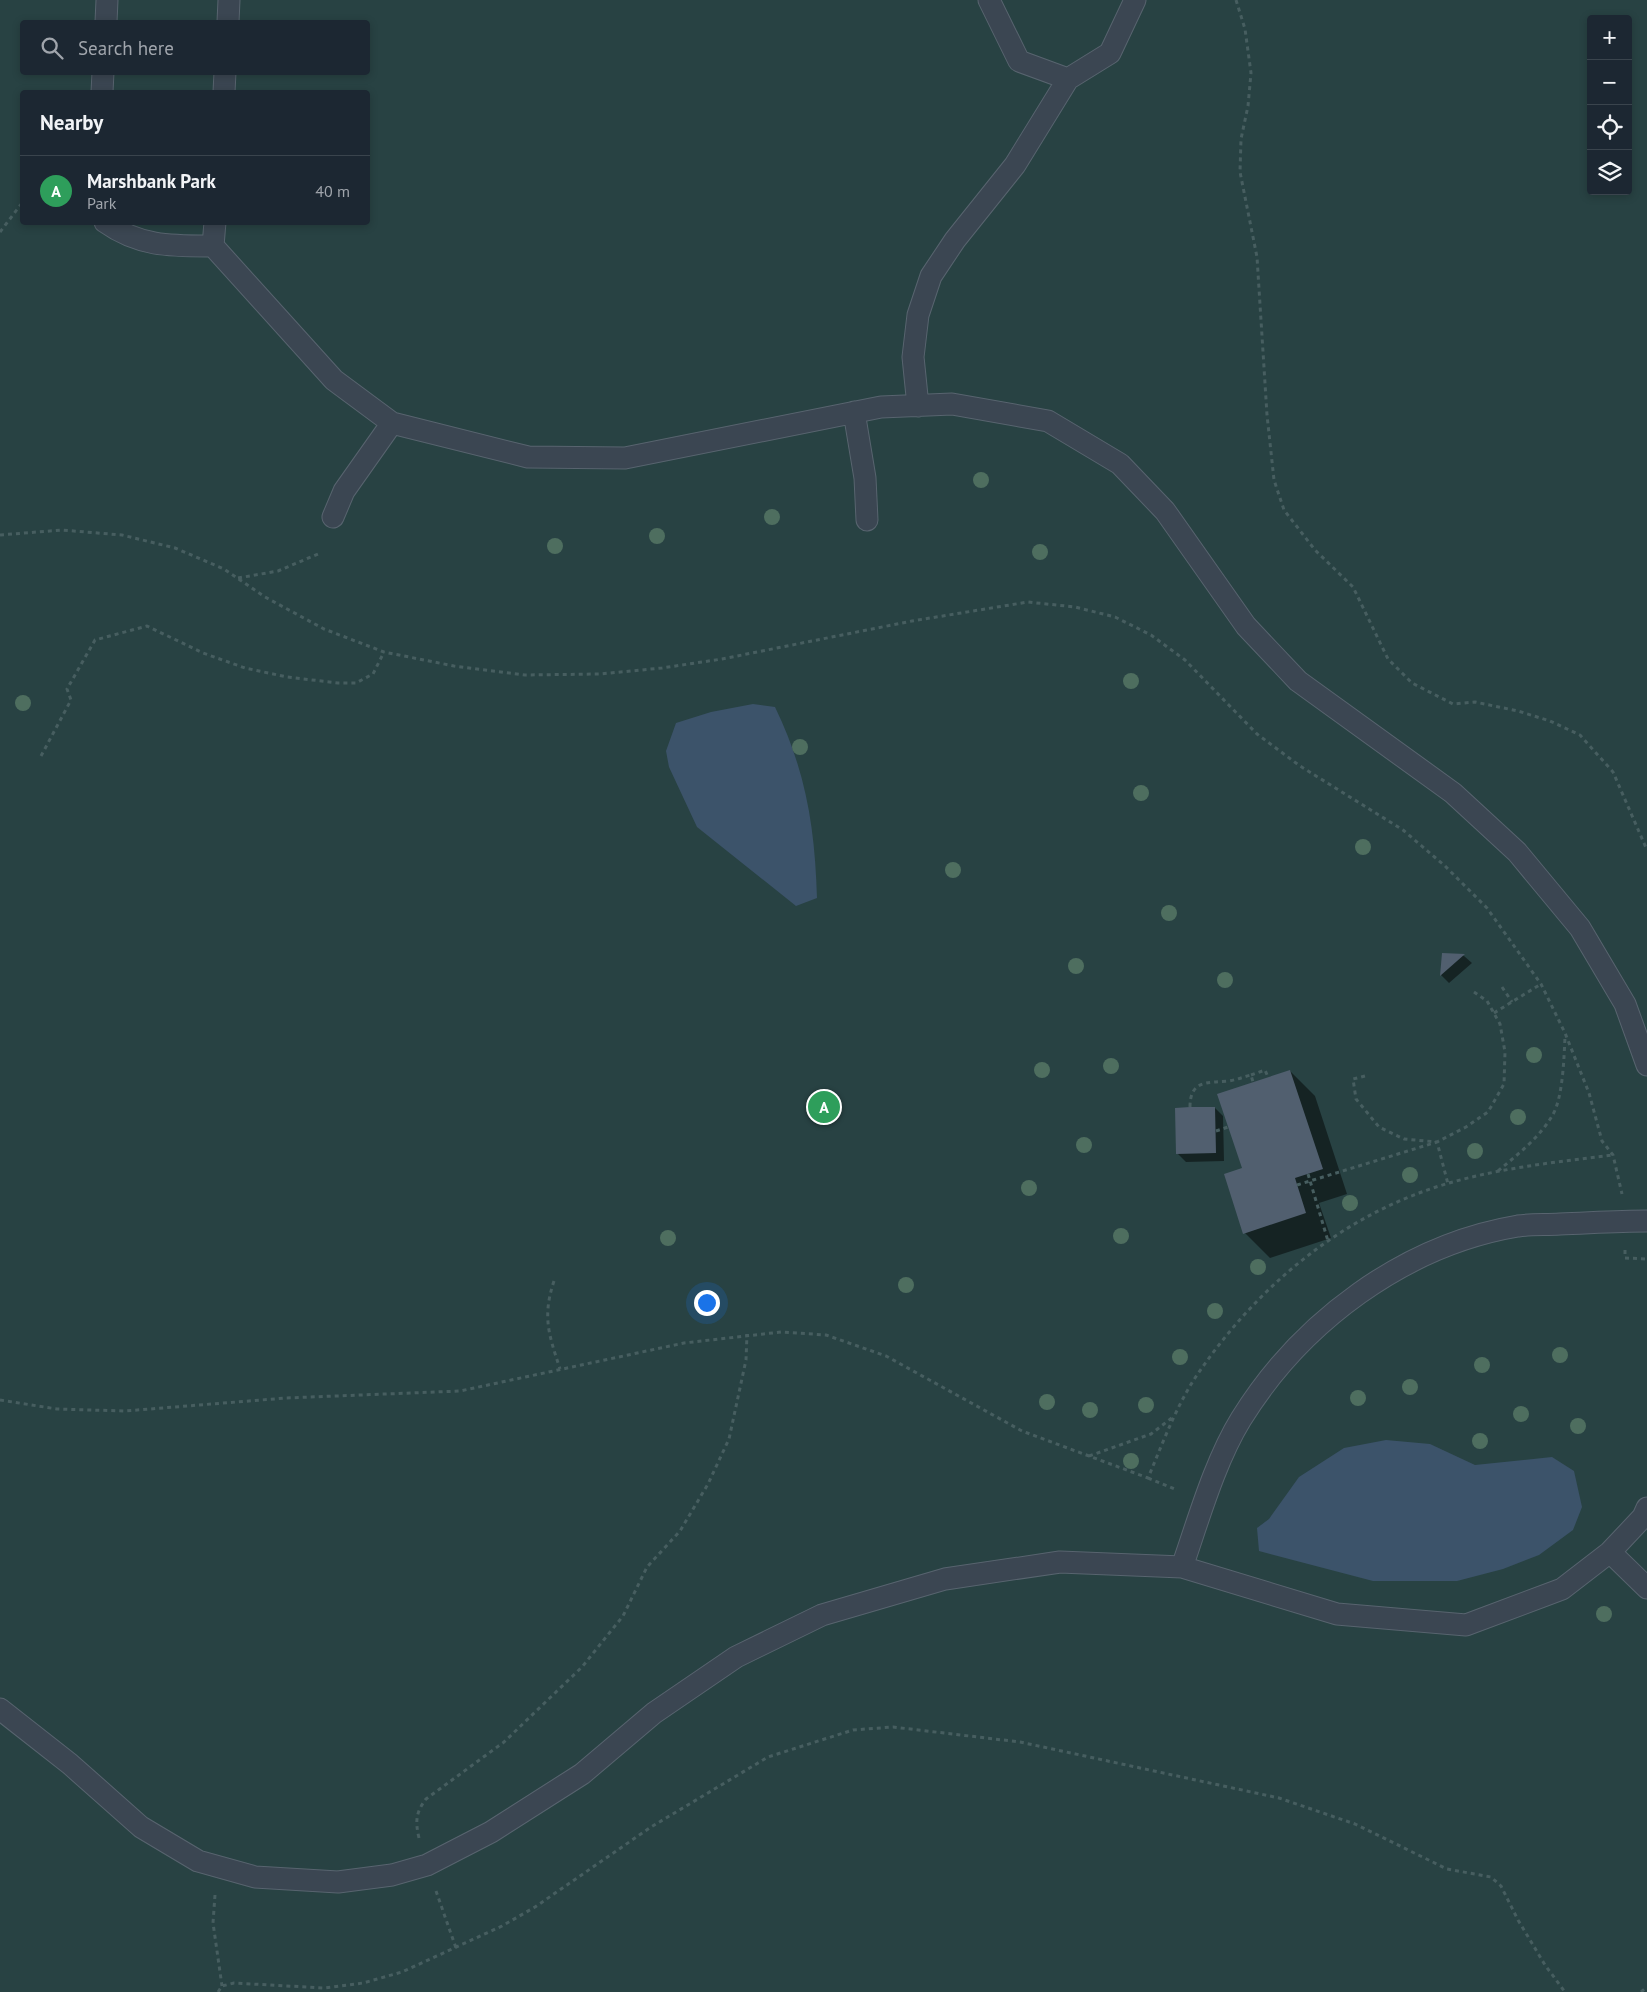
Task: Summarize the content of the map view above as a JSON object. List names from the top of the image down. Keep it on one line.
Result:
{"page":{"map_buttons":["+","−"],"search":"Search here","heading":"Nearby","list":[{"mark":"A","name":"Marshbank Park","note":"Park","value":"40 m"}],"pins":"A"}}
